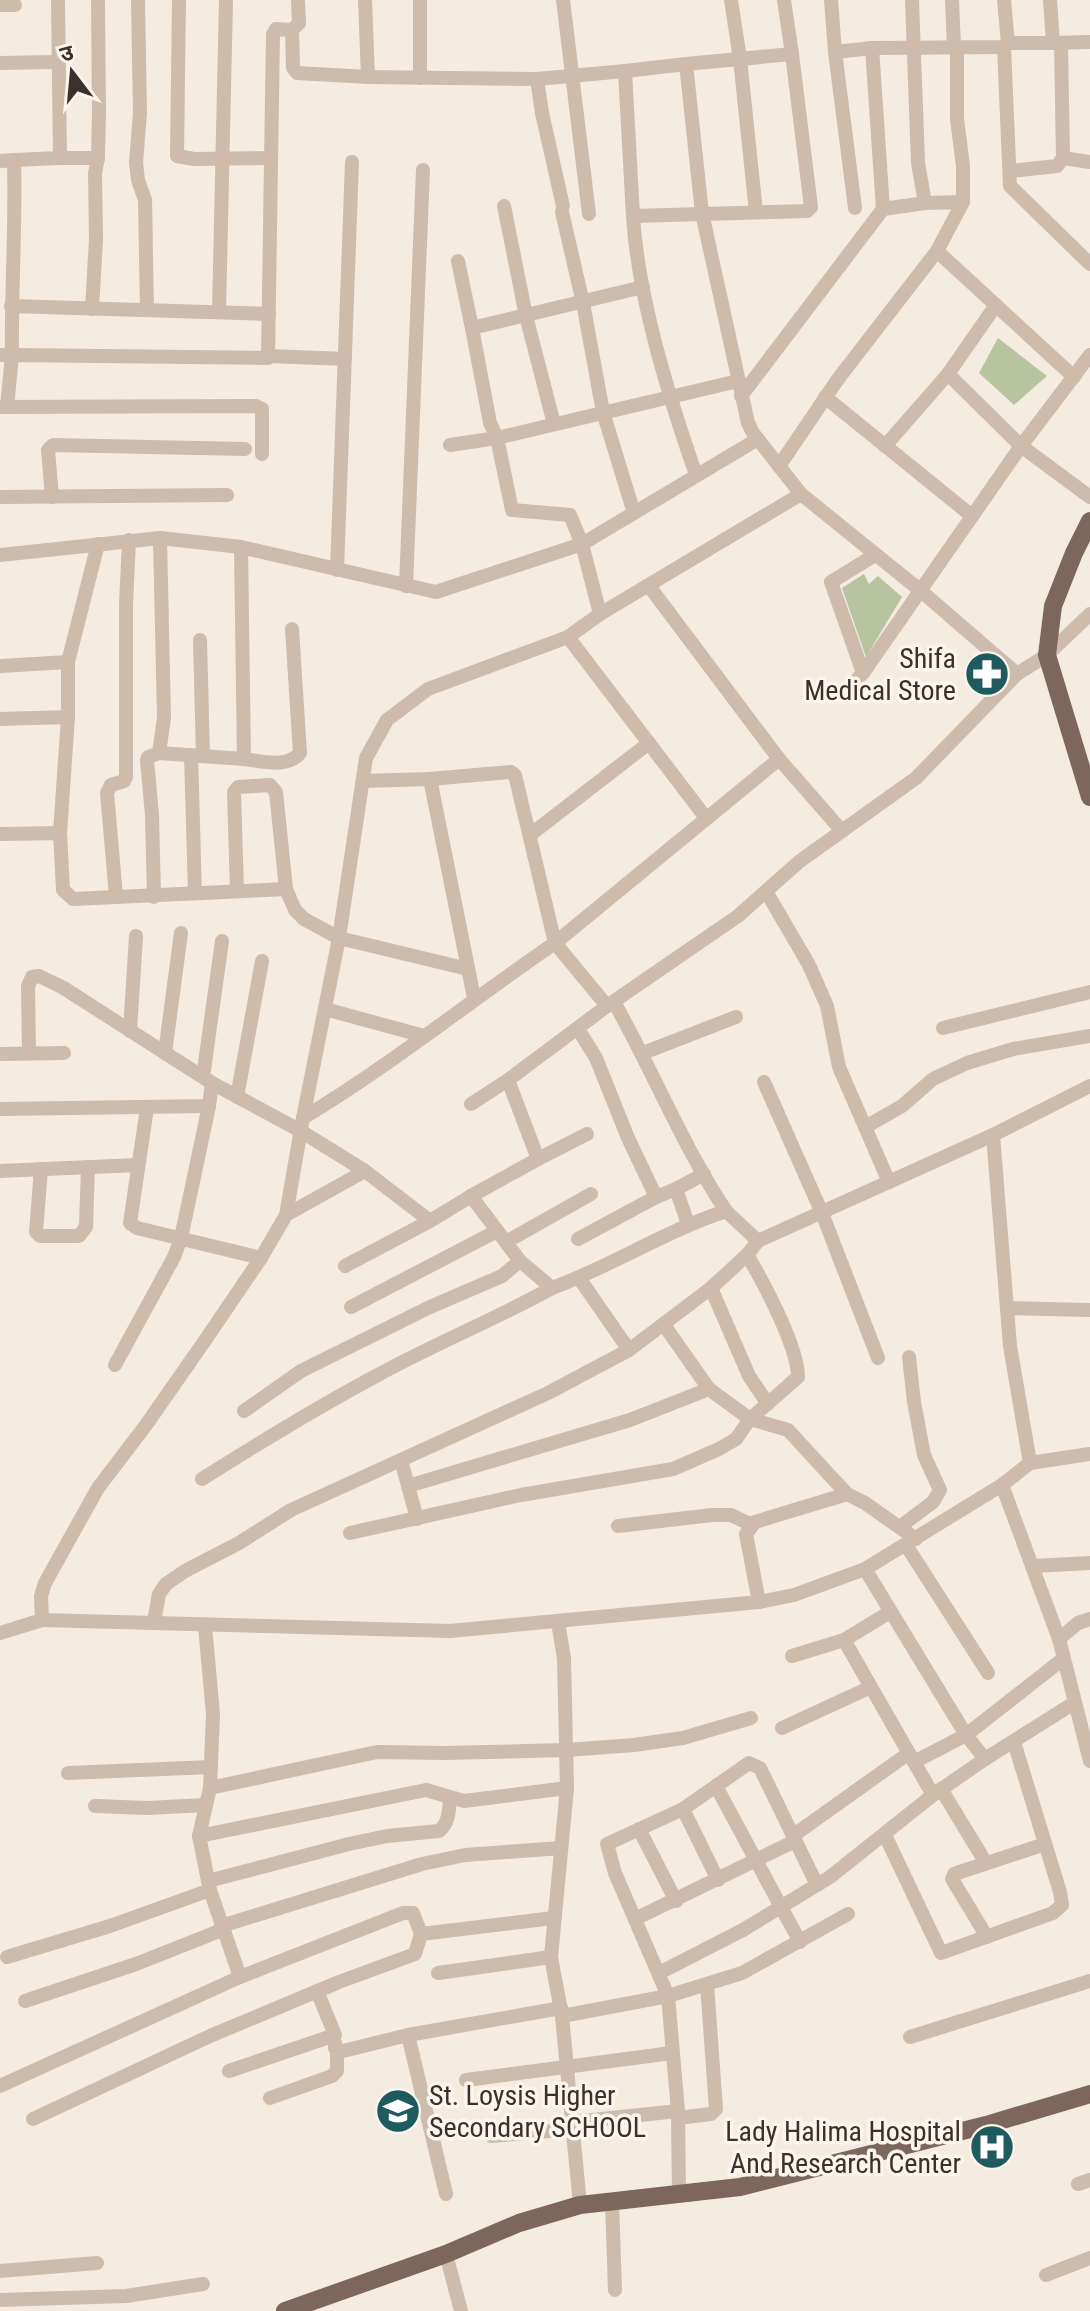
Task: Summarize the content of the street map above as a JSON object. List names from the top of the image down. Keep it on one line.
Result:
{"places":{"pharmacy":["Shifa Medical Store"],"school or university":["St. Loysis Higher Secondary SCHOOL"],"hospital":["Lady Halima Hospital And Research Center"]},"north":"top"}
